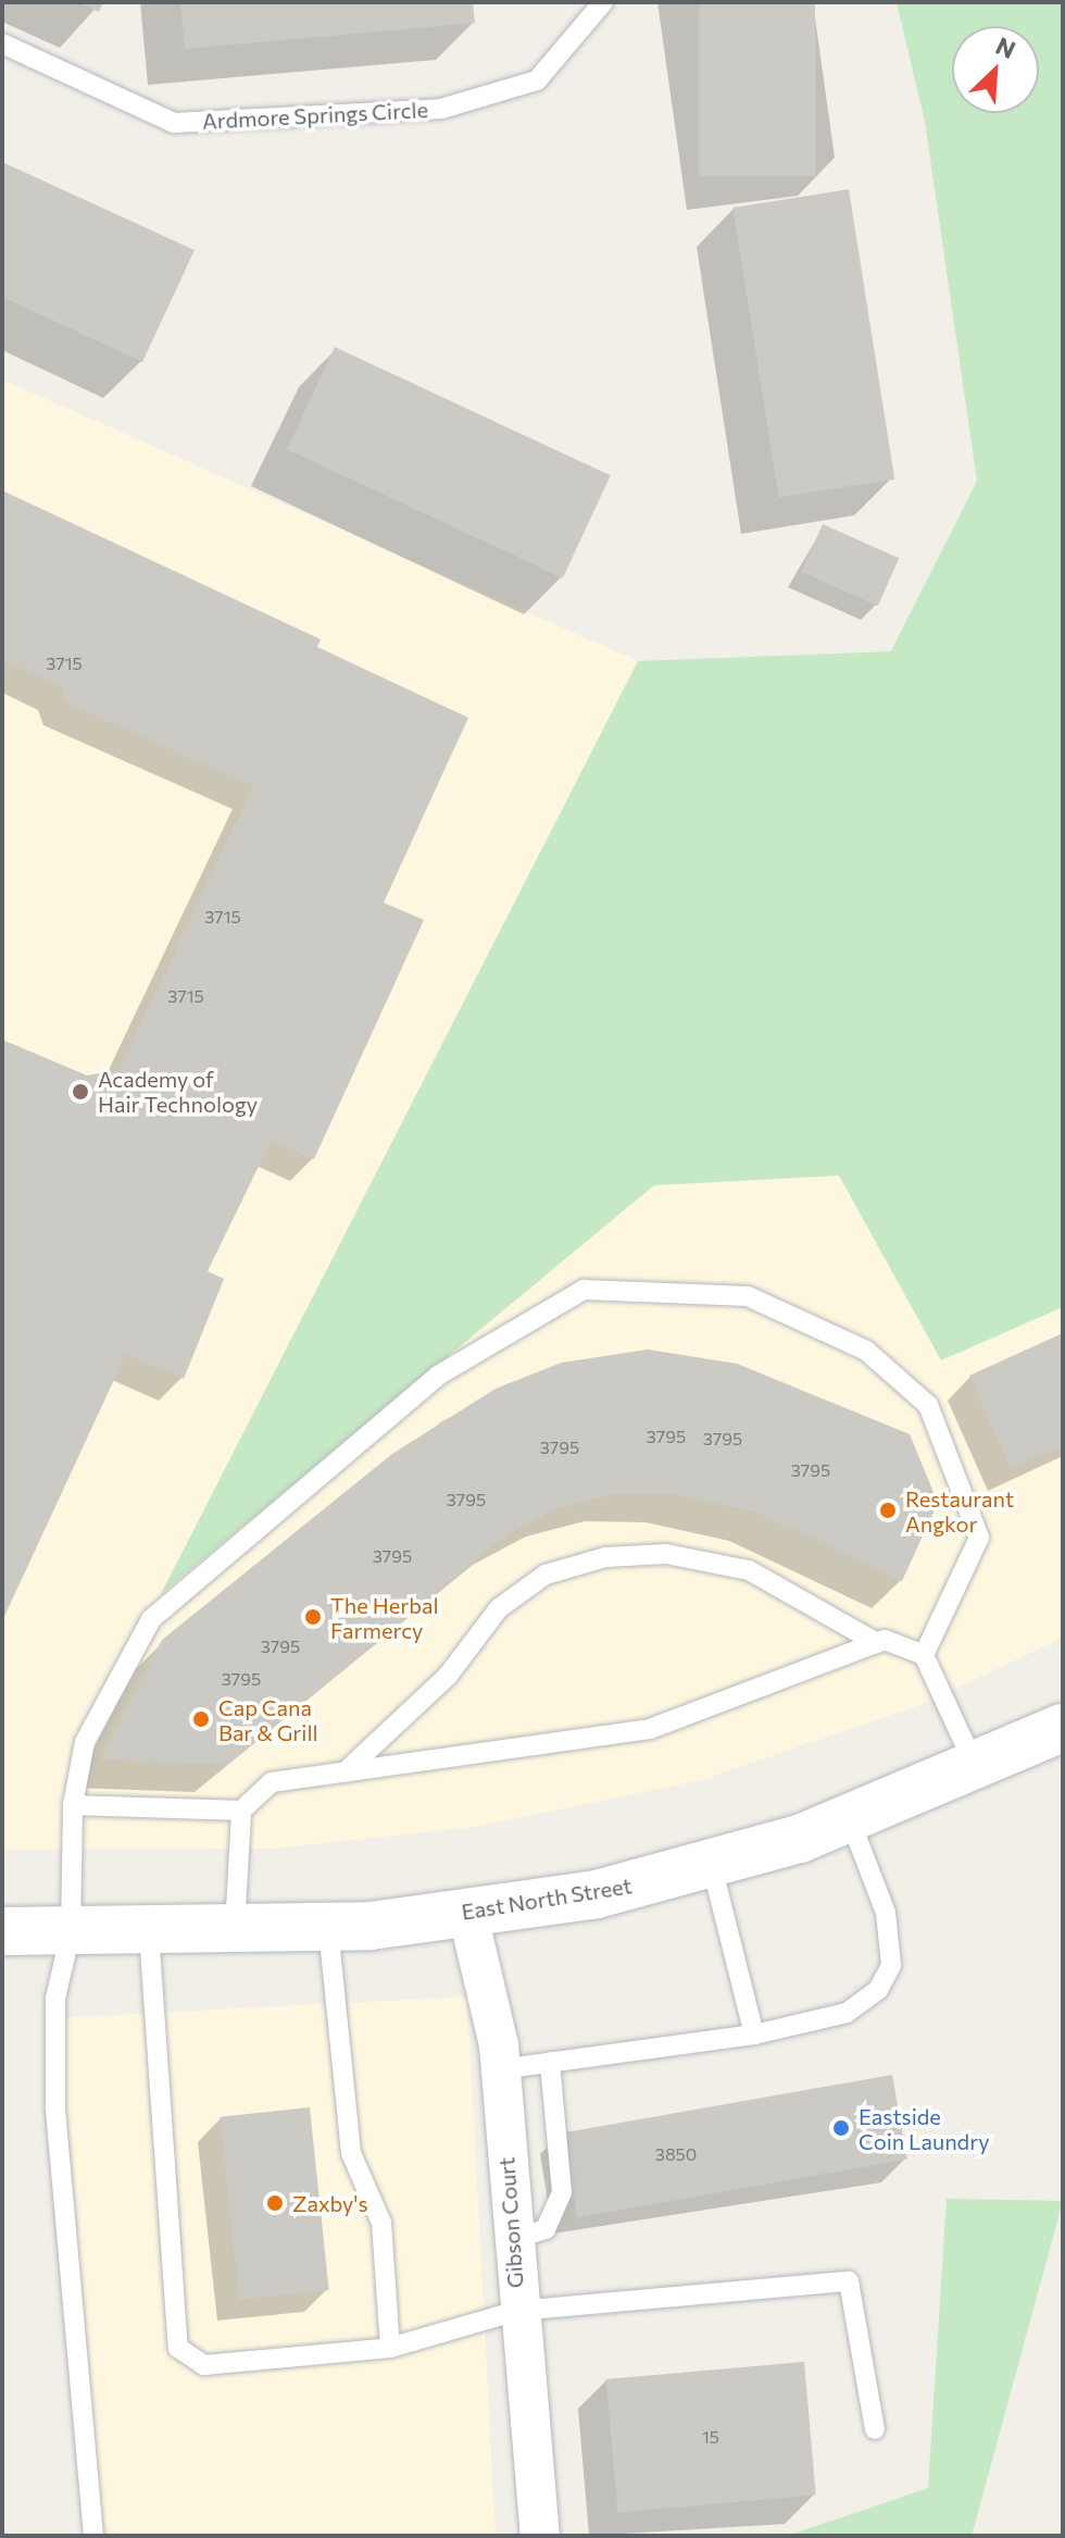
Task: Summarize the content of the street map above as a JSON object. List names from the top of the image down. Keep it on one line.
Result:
{"streets":{"main road":["East North Street"],"street":["Gibson Court"],"lane":["Ardmore Springs Circle"]},"crossings":[["East North Street","Gibson Court"]],"places":["Academy of Hair Technology","Restaurant Angkor","The Herbal Farmercy","Cap Cana Bar & Grill","Eastside Coin Laundry","Zaxby's"],"house_numbers":["3715","3715","3715","3795","3795","3795","3795","3795","3795","3795","3795","3850","15"],"north":"top right"}
